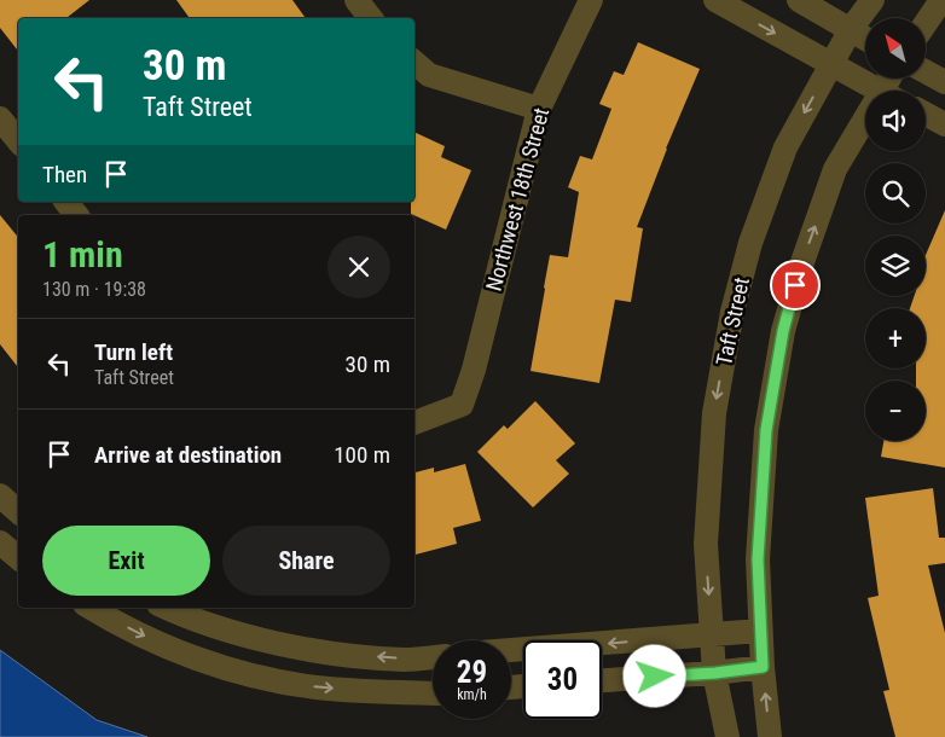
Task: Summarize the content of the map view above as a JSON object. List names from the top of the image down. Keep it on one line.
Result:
{"streets":{"street":["Northwest 18th Street","Taft Street"]},"north":"top left","page":{"map_buttons":["+","−"],"turn":["30 m","Taft Street"],"then":"Then","heading":["1 min","130 m · 19:38"],"list":[{"name":"Turn left","note":"Taft Street","value":"30 m"},{"name":"Arrive at destination","value":"100 m"}],"buttons":["Exit","Share"],"speed":"29 km/h","limit":"30"}}
